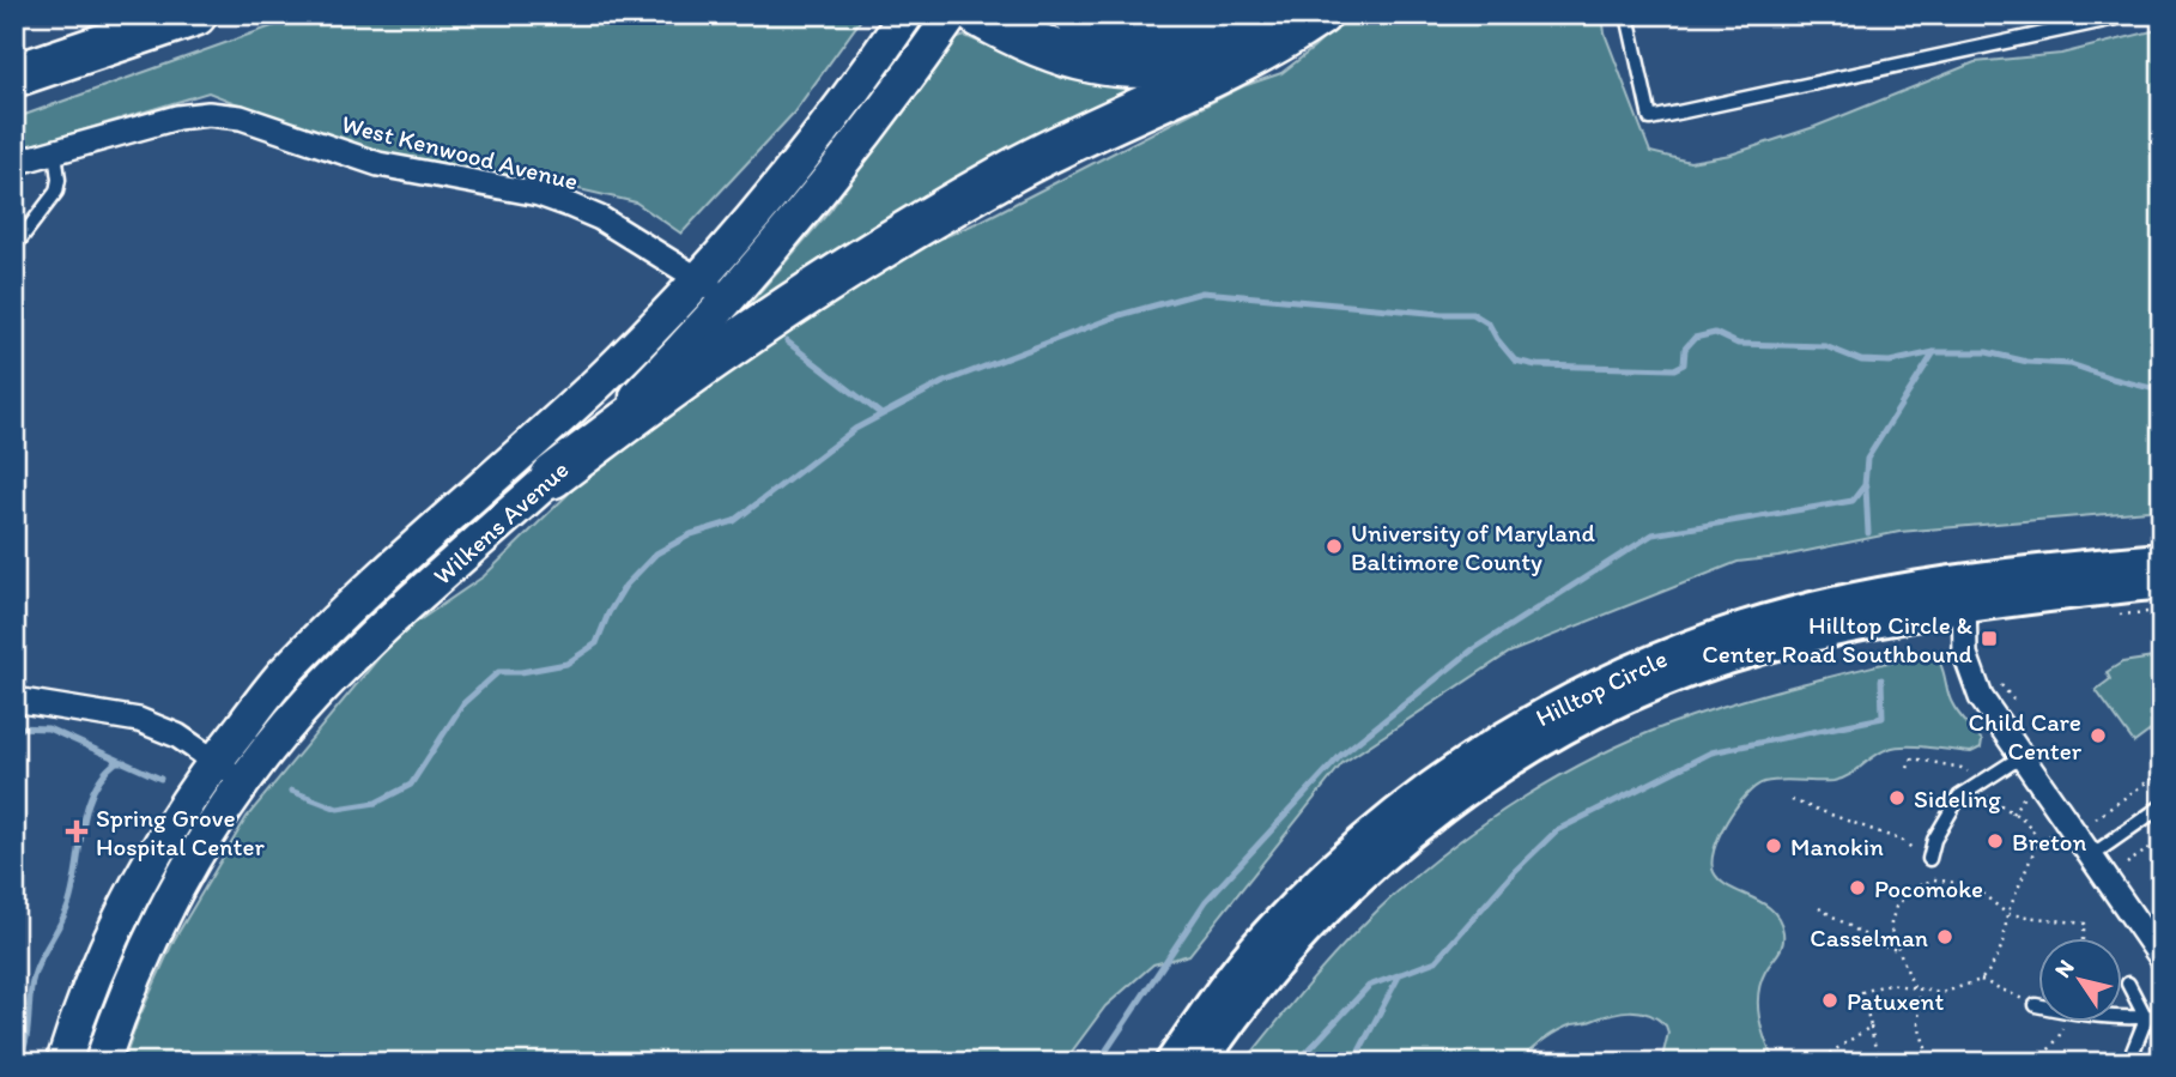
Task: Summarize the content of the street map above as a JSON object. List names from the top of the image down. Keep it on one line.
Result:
{"streets":{"main road":["Wilkens Avenue"],"street":["West Kenwood Avenue","Hilltop Circle"]},"crossings":[["West Kenwood Avenue","Wilkens Avenue"]],"places":{"other":["University of Maryland Baltimore County","Child Care Center","Sideling","Breton","Manokin","Pocomoke","Casselman","Patuxent"],"transit":["Hilltop Circle & Center Road Southbound"],"health":["Spring Grove Hospital Center"]},"north":"top left"}
